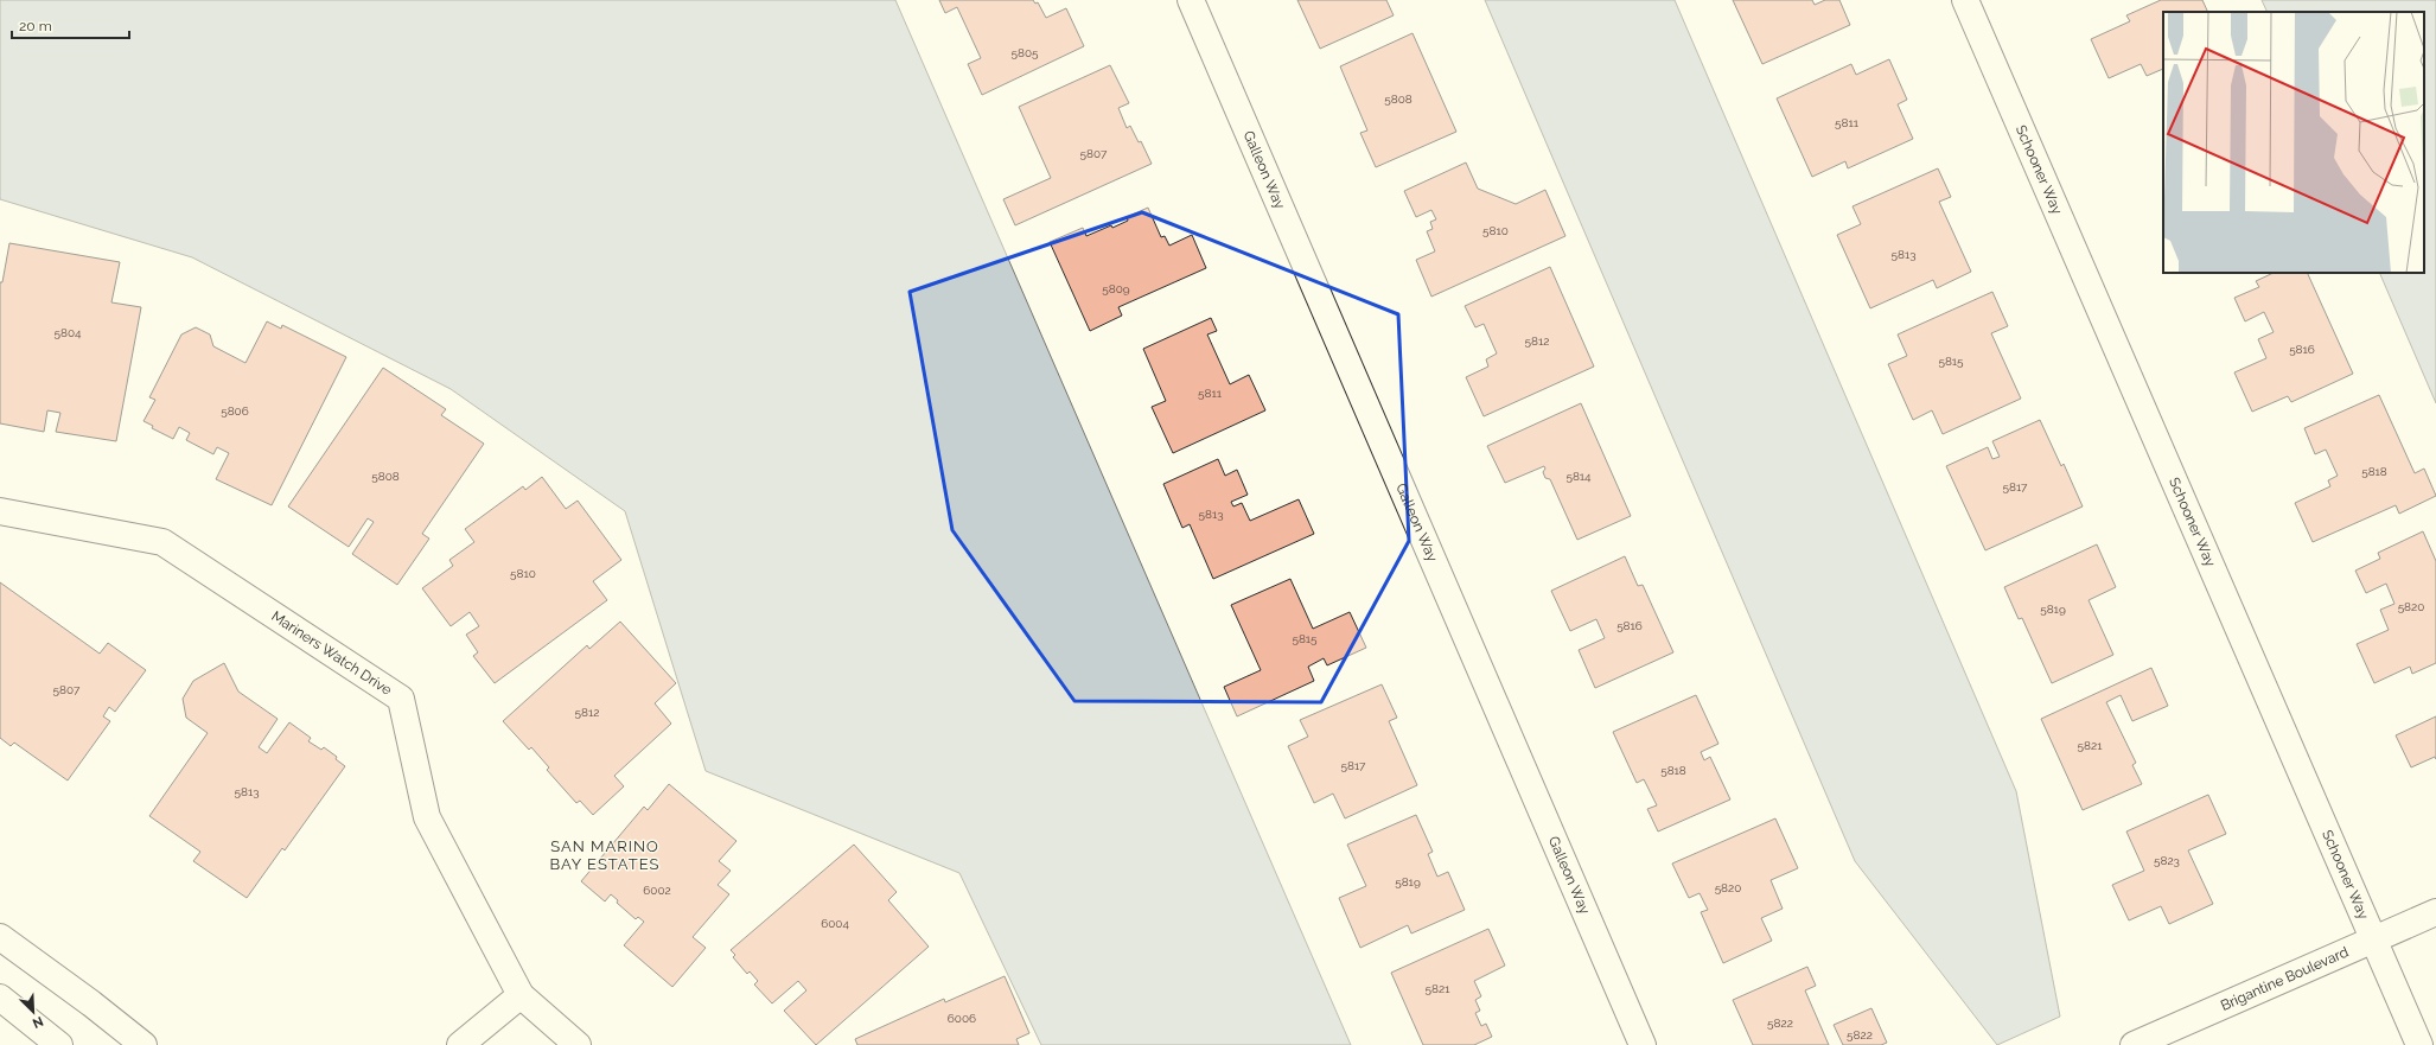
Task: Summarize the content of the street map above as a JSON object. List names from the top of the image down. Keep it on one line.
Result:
{"streets":{"street":["Galleon Way","Schooner Way","Mariners Watch Drive","Brigantine Boulevard"]},"crossings":[["Schooner Way","Brigantine Boulevard"]],"districts":["SAN MARINO BAY ESTATES"],"house_numbers":["5805","5808","5811","5807","5810","5813","5809","5804","5812","5816","5815","5811","5806","5818","5808","5814","5817","5813","5810","5820","5819","5816","5815","5807","5812","5821","5817","5818","5813","5823","5819","5820","6002","6004","5821","6006","5822","5822"],"scale_bar":"20 m","north":"bottom right"}
